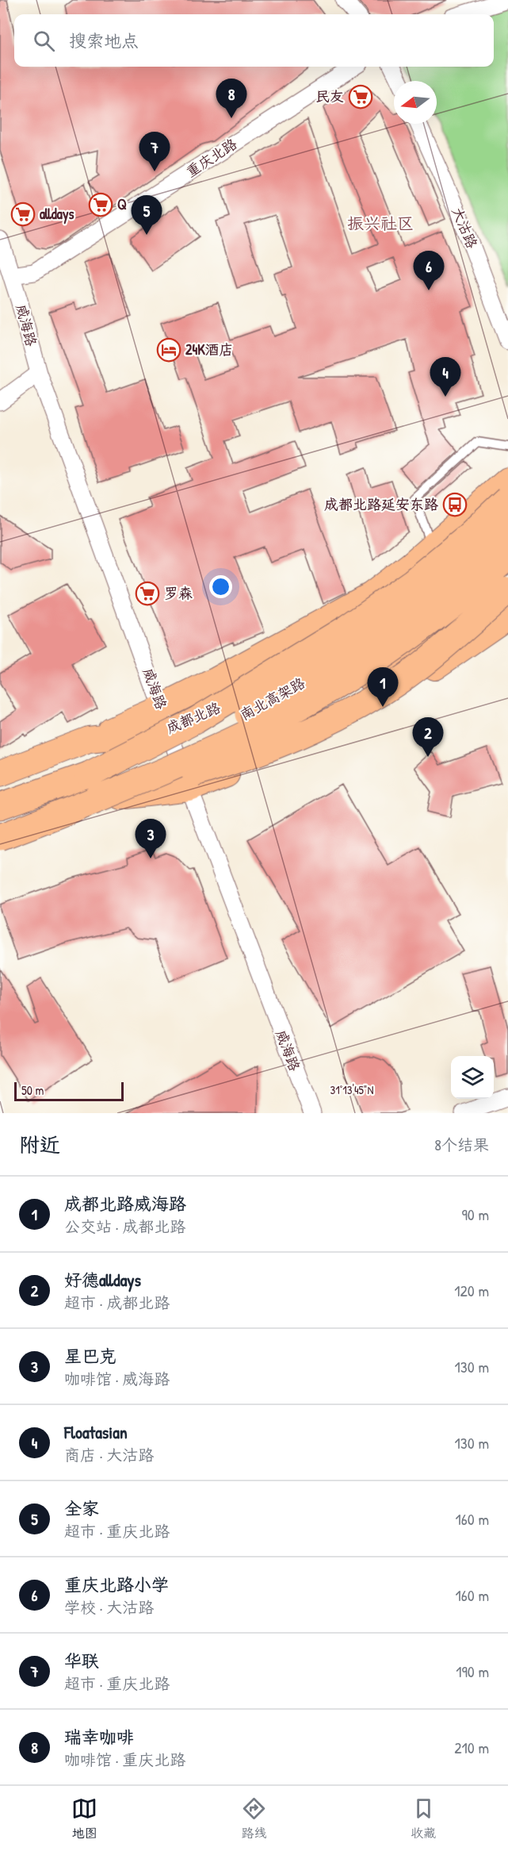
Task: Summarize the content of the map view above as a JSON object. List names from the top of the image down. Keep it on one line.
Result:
{"streets":{"highway":["南北高架路"],"main road":["成都北路"],"street":["重庆北路","大沽路","威海路"]},"crossings":[["重庆北路","威海路"],["威海路","成都北路"]],"districts":["振兴社区"],"places":{"supermarket":["民友","Q","alldays","罗森"],"hotel":["24K酒店"],"bus stop":["成都北路延安东路"]},"scale_bar":"50 m","north":"left","page":{"search":"搜索地点","pins":["8","7","5","6","4","1","2","3"],"scale":"50 m","heading":["附近","8个结果"],"list":[{"mark":"1","name":"成都北路威海路","note":"公交站 · 成都北路","value":"90 m"},{"mark":"2","name":"好德alldays","note":"超市 · 成都北路","value":"120 m"},{"mark":"3","name":"星巴克","note":"咖啡馆 · 威海路","value":"130 m"},{"mark":"4","name":"Floatasian","note":"商店 · 大沽路","value":"130 m"},{"mark":"5","name":"全家","note":"超市 · 重庆北路","value":"160 m"},{"mark":"6","name":"重庆北路小学","note":"学校 · 大沽路","value":"160 m"},{"mark":"7","name":"华联","note":"超市 · 重庆北路","value":"190 m"},{"mark":"8","name":"瑞幸咖啡","note":"咖啡馆 · 重庆北路","value":"210 m"}],"nav":["地图","路线","收藏"]},"coordinates":["31°13'45\"N"]}
